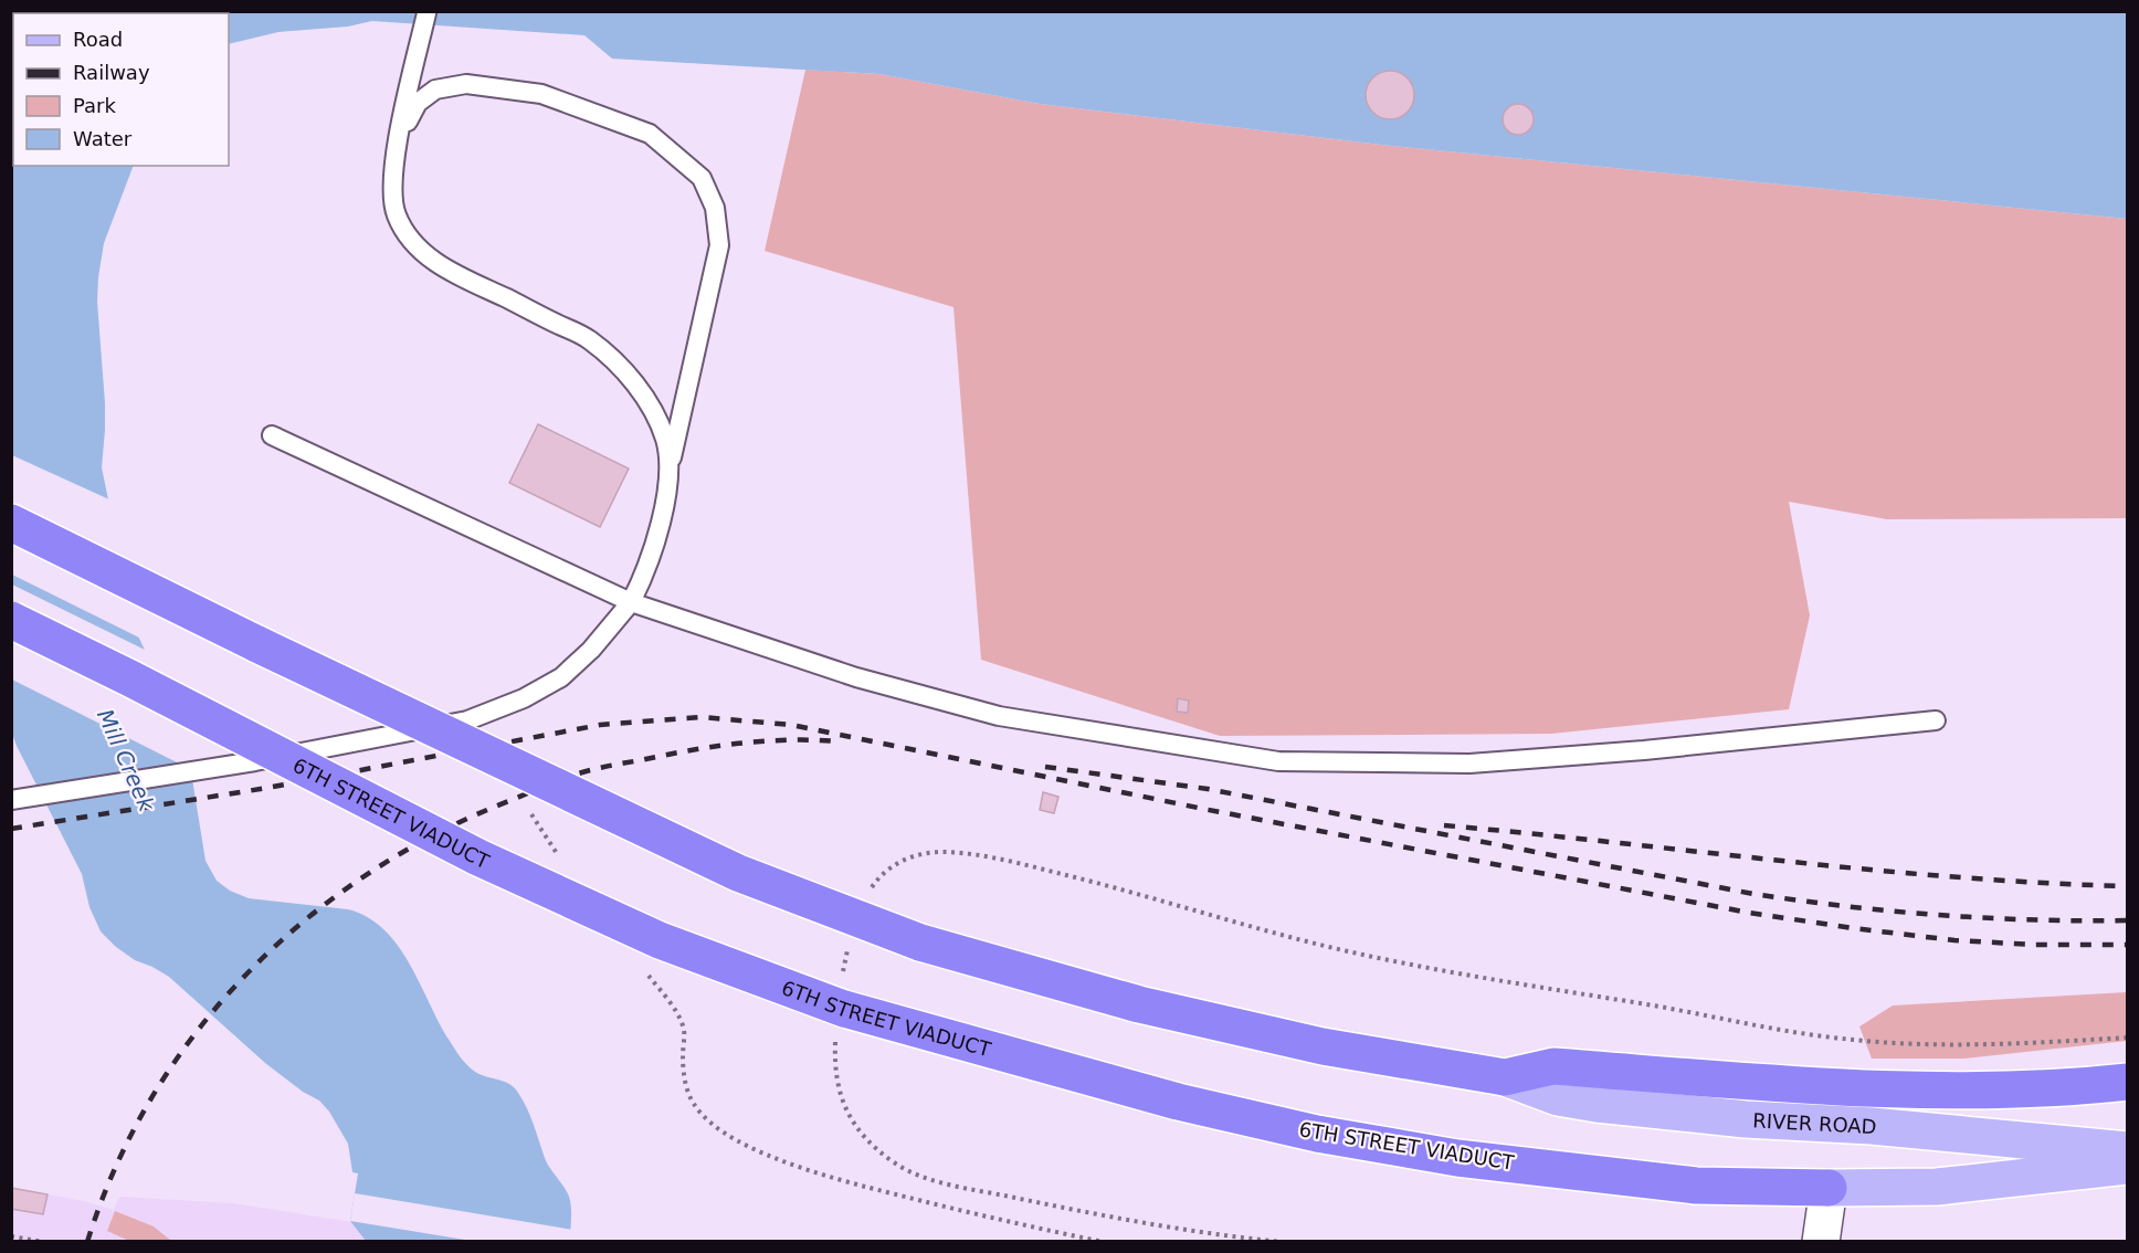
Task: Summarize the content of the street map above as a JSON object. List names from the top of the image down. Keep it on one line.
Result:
{"streets":{"highway":["6TH STREET VIADUCT"],"main road":["RIVER ROAD"]},"water":["Mill Creek"],"legend":["Road","Railway","Park","Water"]}
